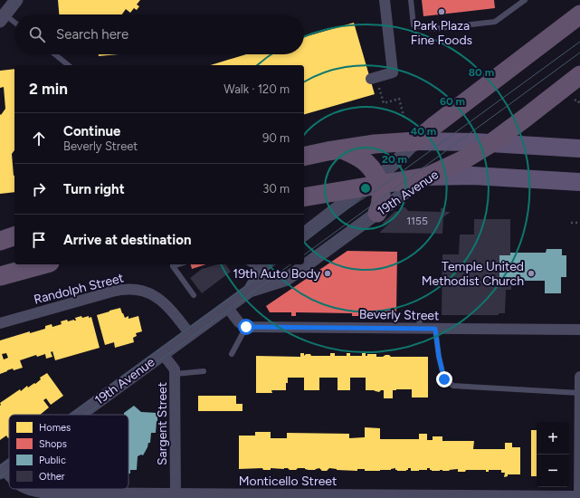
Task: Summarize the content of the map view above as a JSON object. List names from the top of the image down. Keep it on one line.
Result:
{"streets":{"highway":["19th Avenue"],"street":["Randolph Street","Beverly Street","Sargent Street","Monticello Street"]},"crossings":[["19th Avenue","Randolph Street"],["19th Avenue","Sargent Street"],["Sargent Street","Monticello Street"]],"places":["Park Plaza Fine Foods","19th Auto Body","Temple United Methodist Church"],"house_numbers":["1155"],"legend":["Homes","Shops","Public","Other"],"page":{"search":"Search here","heading":["2 min","Walk · 120 m"],"list":[["Continue","Beverly Street","90 m"],["Turn right","30 m"],"Arrive at destination"],"map_buttons":["+","−"]},"rings":["80 m","60 m","40 m","20 m"]}
